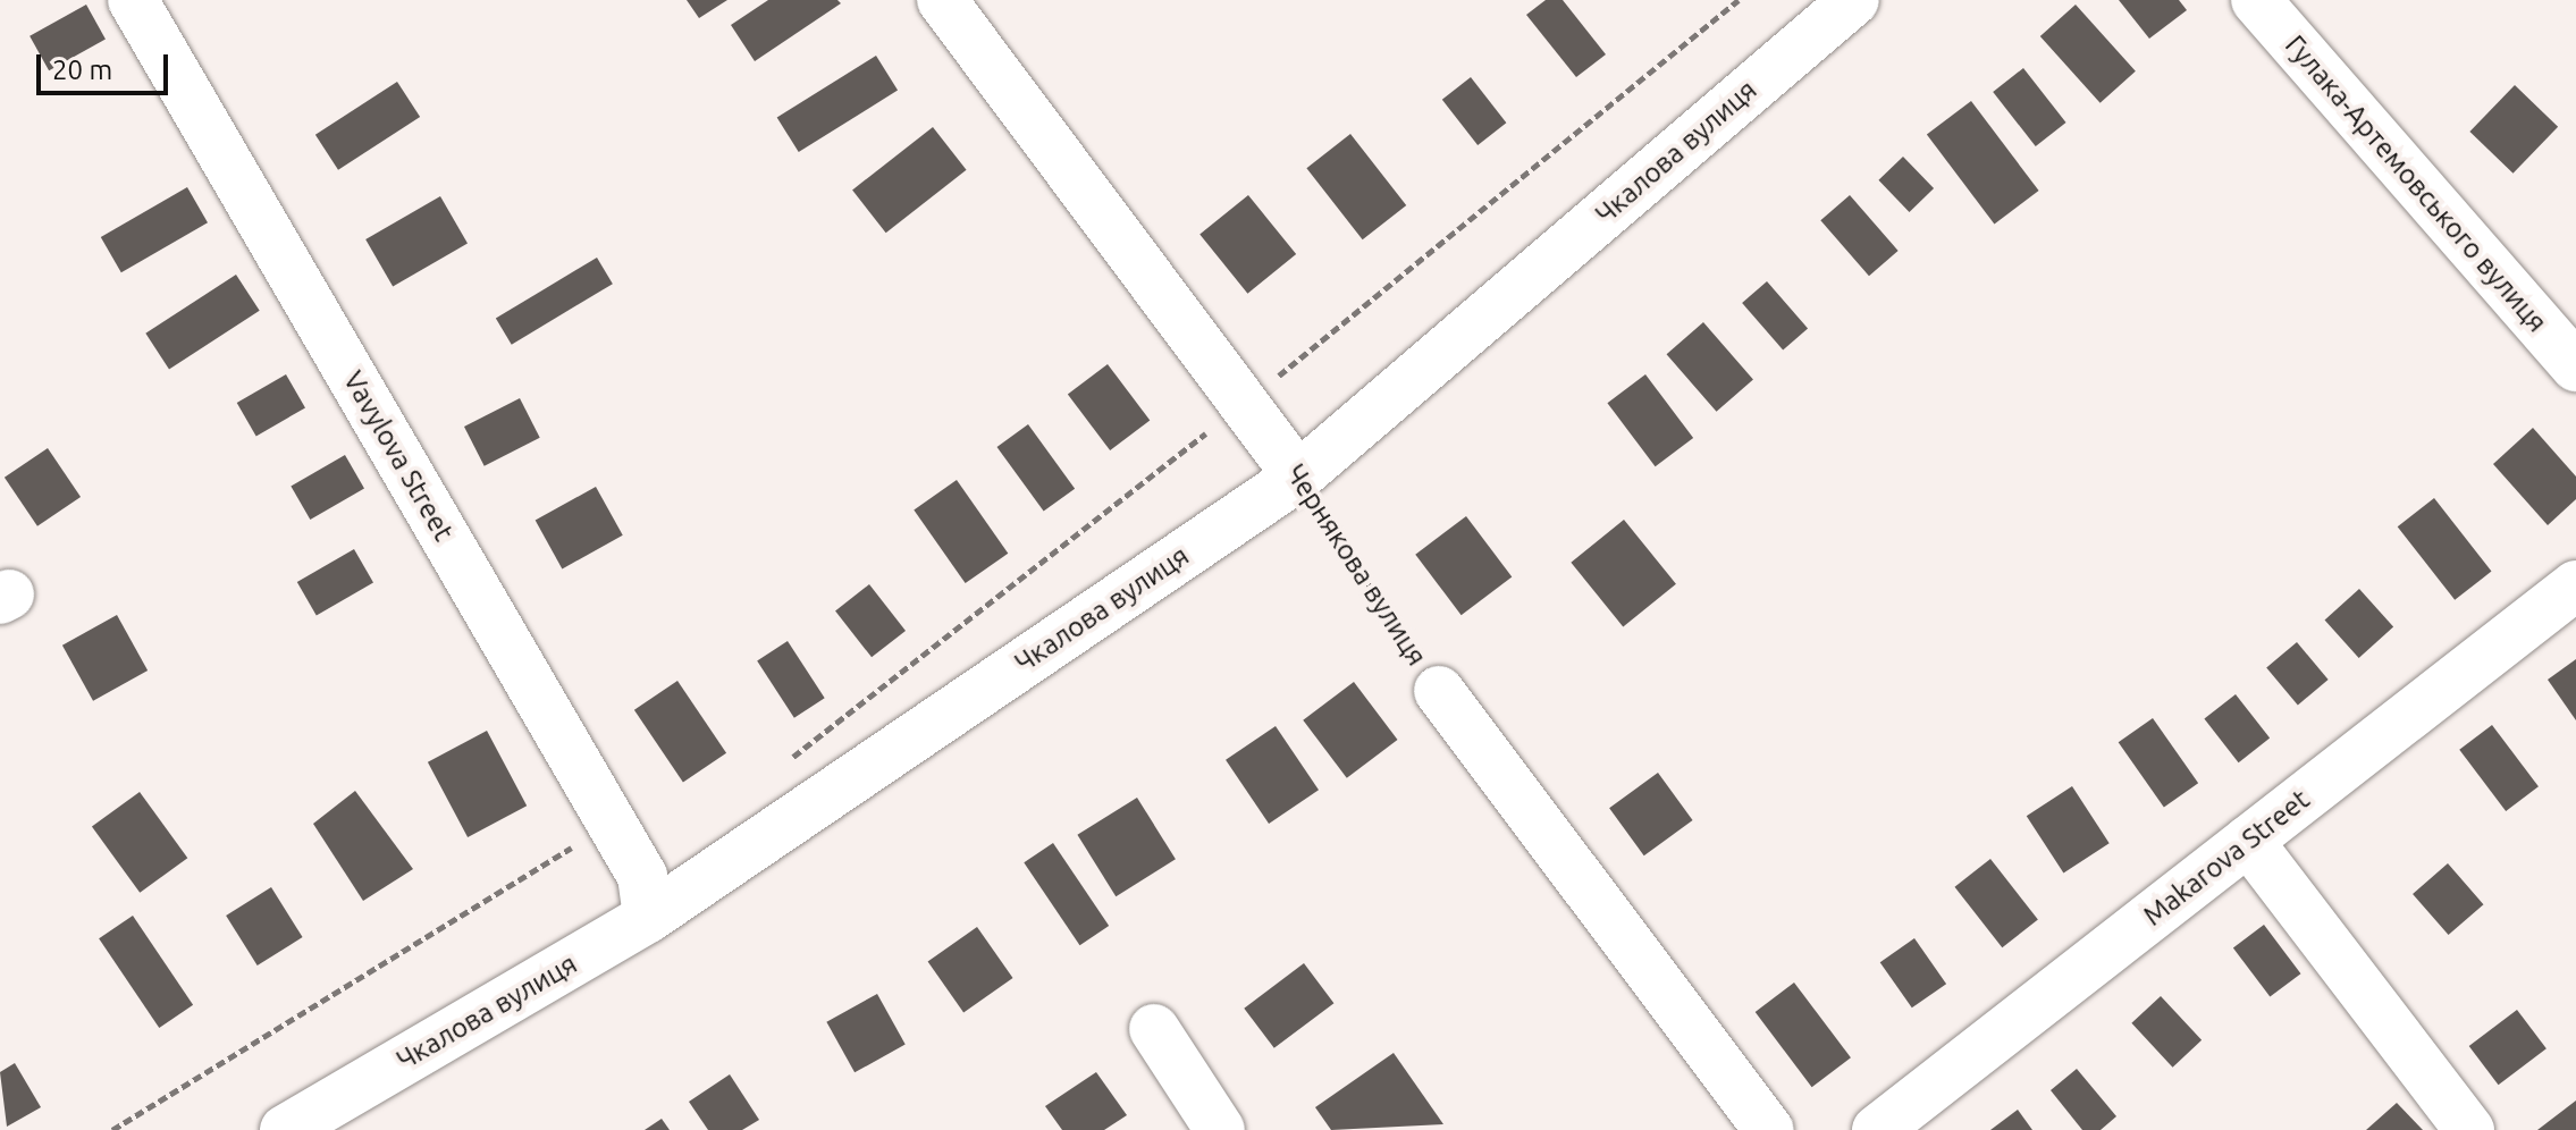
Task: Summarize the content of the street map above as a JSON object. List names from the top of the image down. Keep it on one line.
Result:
{"streets":{"street":["Чкалова вулиця","Гулака-Артемовського вулиця","Vavylova Street","Чернякова вулиця","Makarova Street"]},"crossings":[["Чкалова вулиця","Vavylova Street"],["Чкалова вулиця","Чернякова вулиця"]],"scale_bar":"20 m"}
